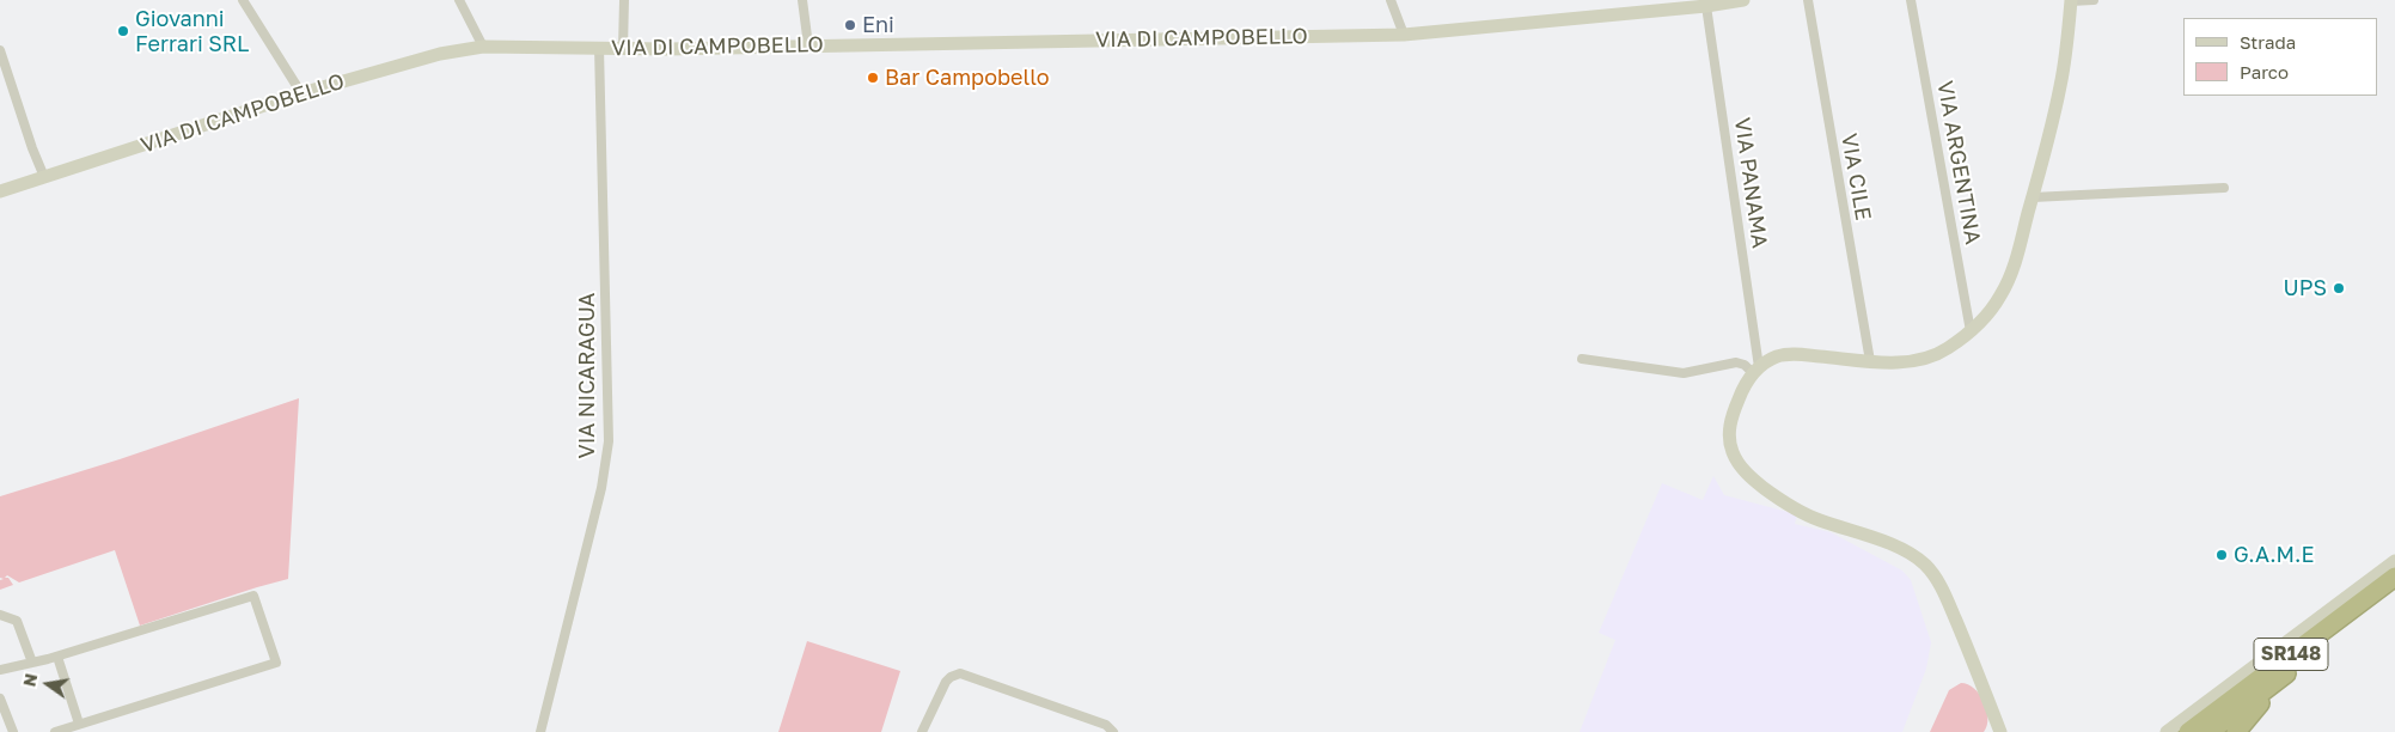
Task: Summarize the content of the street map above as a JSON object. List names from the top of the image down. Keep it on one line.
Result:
{"streets":{"highway":["SR148"],"street":["VIA DI CAMPOBELLO","VIA ARGENTINA","VIA CILE","VIA PANAMA","VIA NICARAGUA"]},"crossings":[["VIA DI CAMPOBELLO","VIA PANAMA"],["VIA DI CAMPOBELLO","VIA NICARAGUA"]],"places":["Eni","Giovanni Ferrari SRL","Bar Campobello","UPS","G.A.M.E"],"legend":["Strada","Parco"],"north":"left"}
